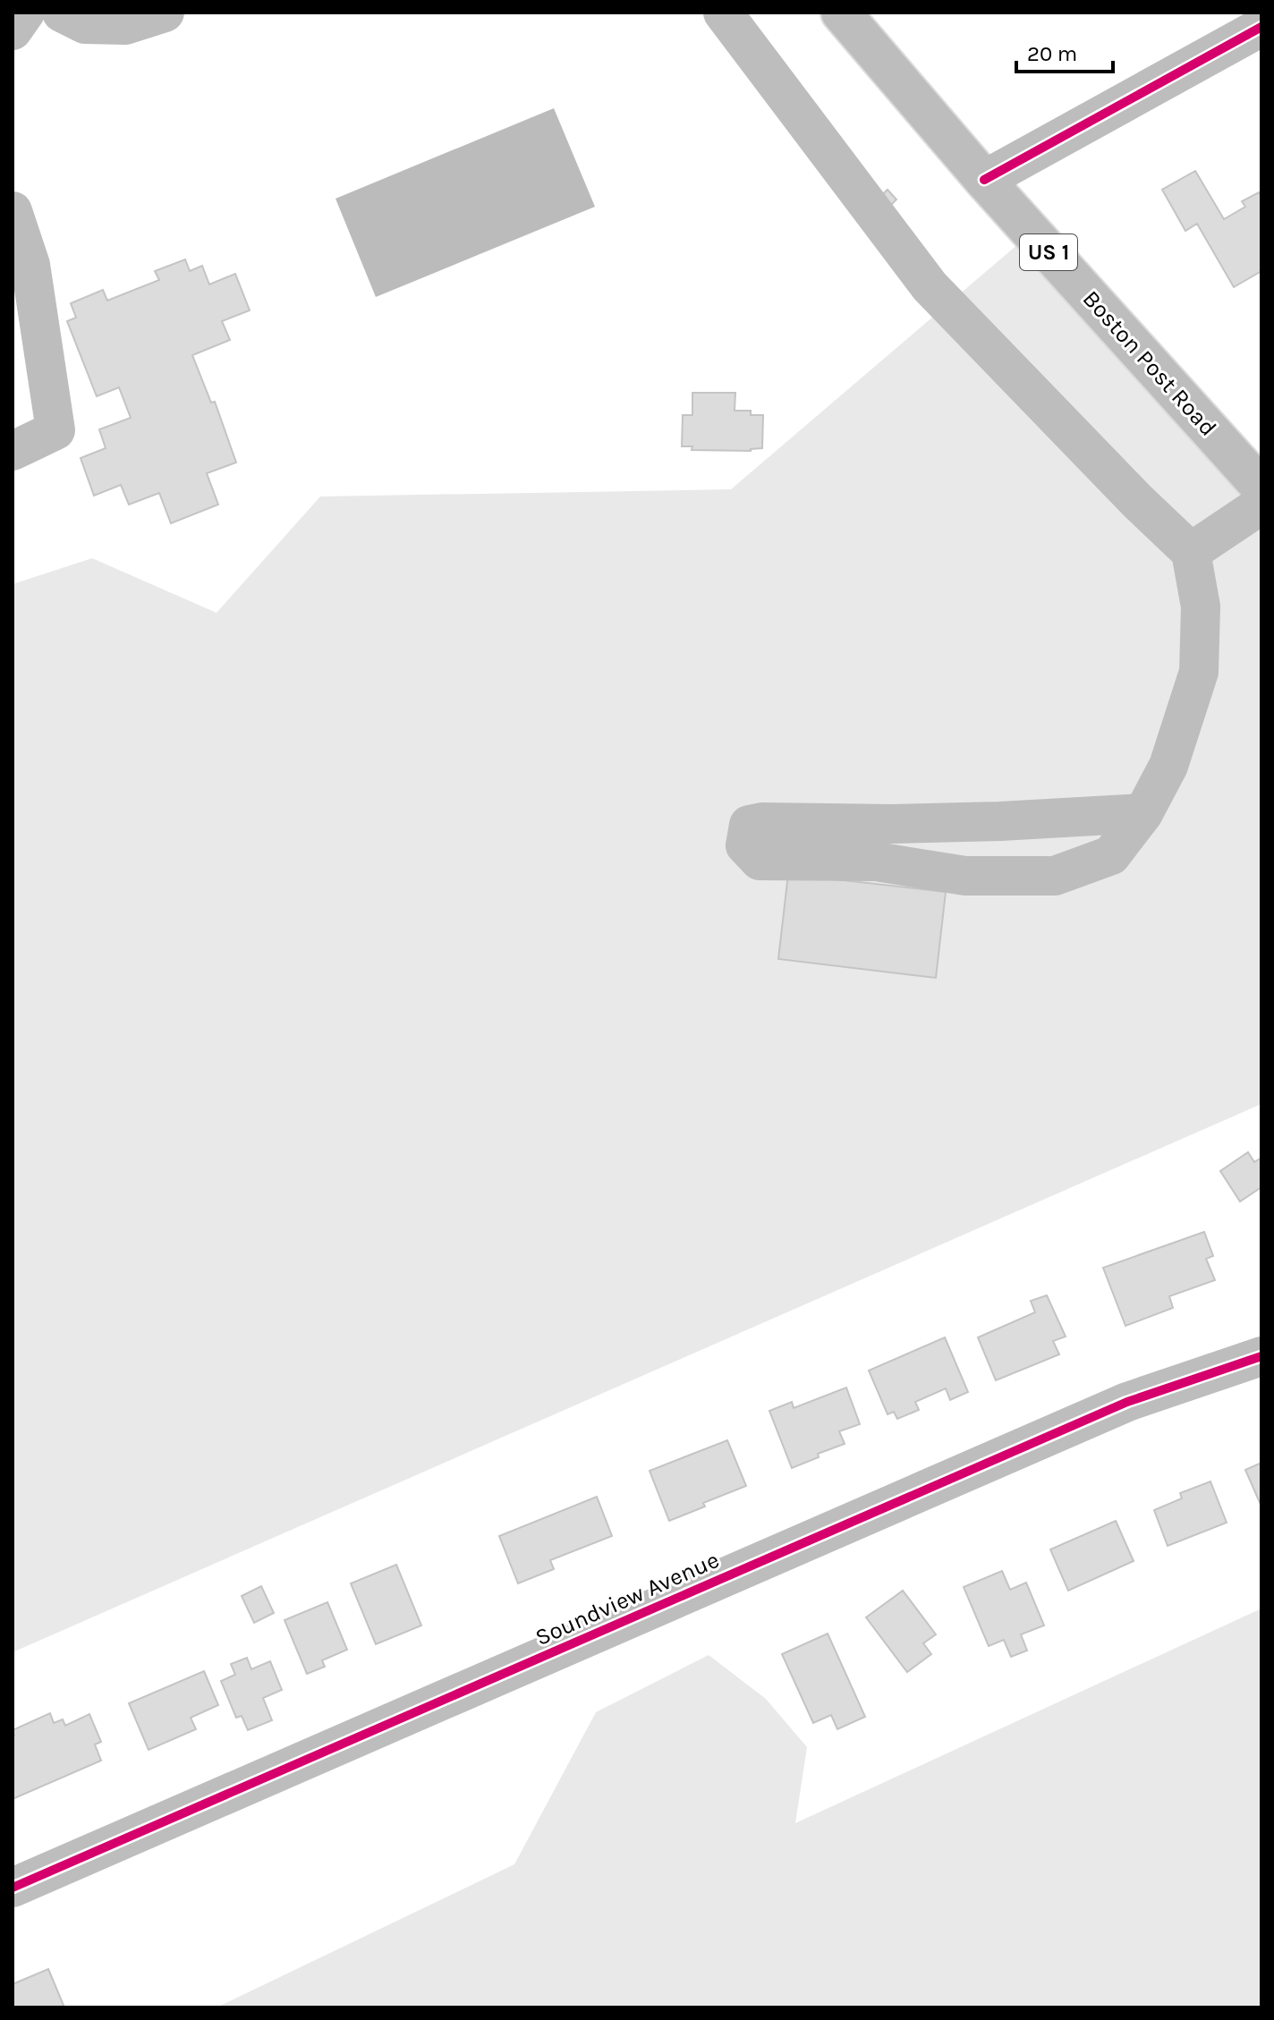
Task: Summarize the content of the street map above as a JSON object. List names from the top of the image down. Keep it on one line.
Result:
{"streets":{"street":["US 1","Boston Post Road","Soundview Avenue"]},"scale_bar":"20 m"}
